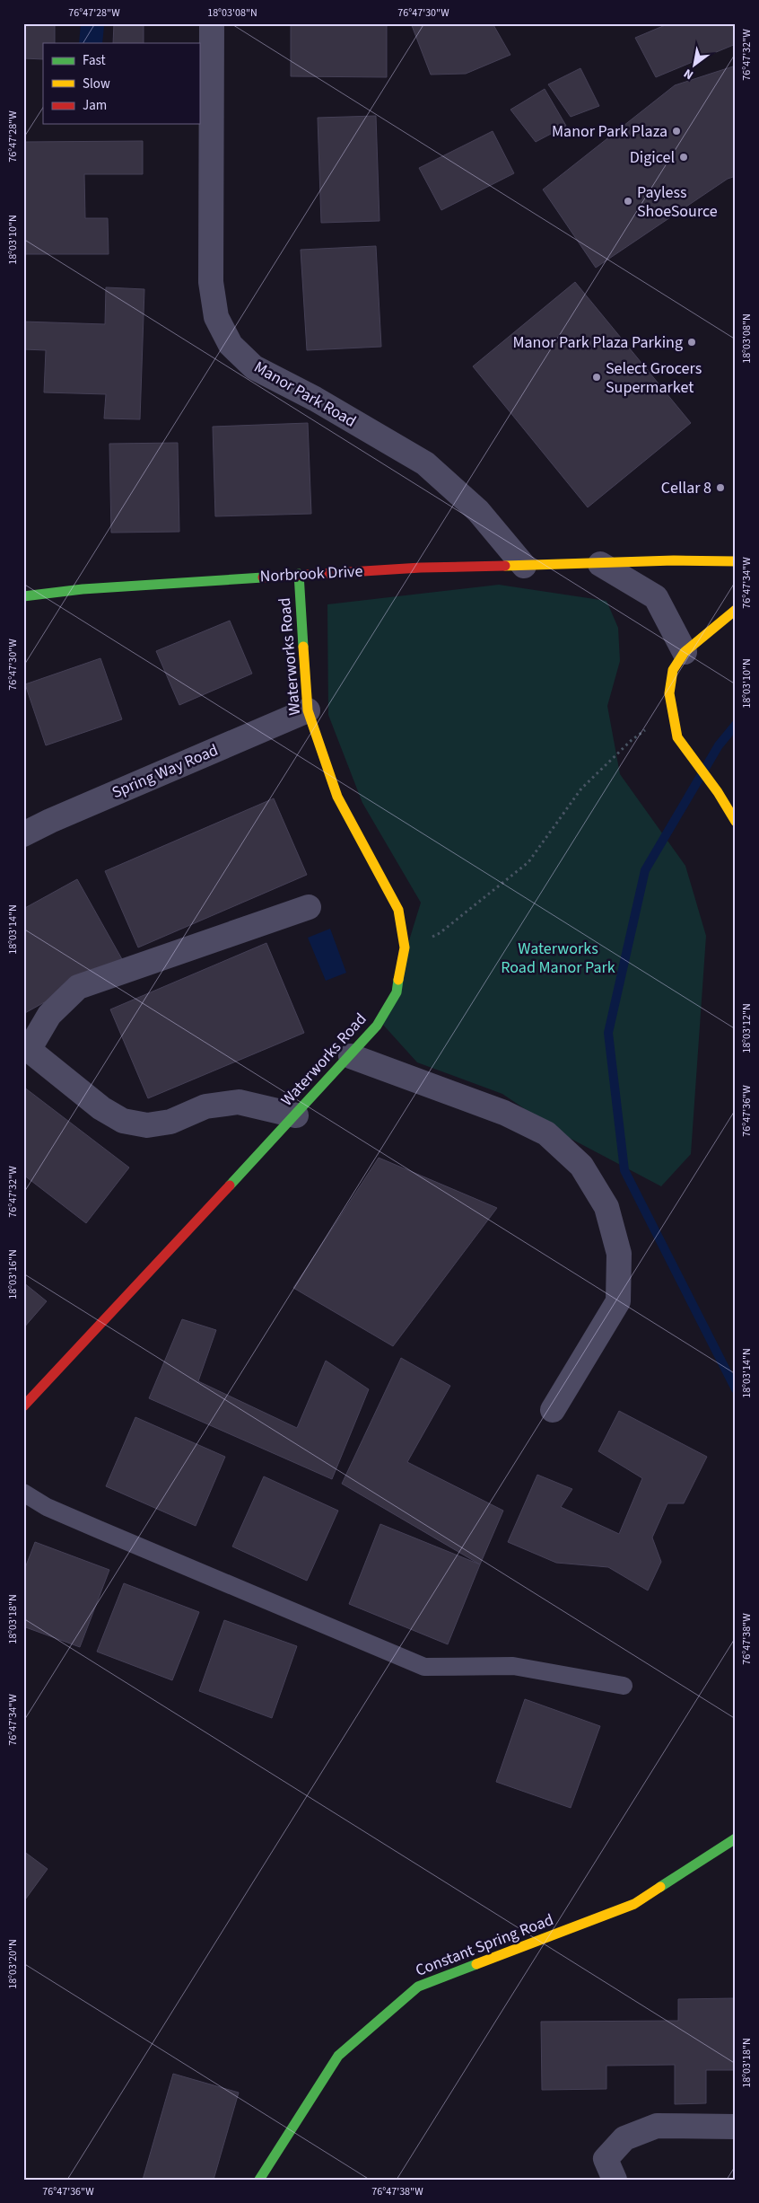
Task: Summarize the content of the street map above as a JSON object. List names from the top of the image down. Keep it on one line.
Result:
{"streets":{"street":["Manor Park Road","Norbrook Drive","Waterworks Road","Spring Way Road","Constant Spring Road"]},"crossings":[["Manor Park Road","Norbrook Drive"],["Norbrook Drive","Waterworks Road"],["Waterworks Road","Spring Way Road"]],"parks":["Waterworks Road Manor Park"],"places":["Manor Park Plaza","Digicel","Payless ShoeSource","Manor Park Plaza Parking","Select Grocers Supermarket","Cellar 8"],"legend":["Fast","Slow","Jam"],"north":"bottom left","coordinates":["76°47'28\"W","18°03'08\"N","76°47'30\"W","76°47'32\"W","18°03'10\"N","76°47'34\"W","18°03'14\"N","18°03'12\"N","76°47'36\"W","18°03'16\"N","18°03'18\"N","76°47'38\"W","18°03'20\"N"]}
